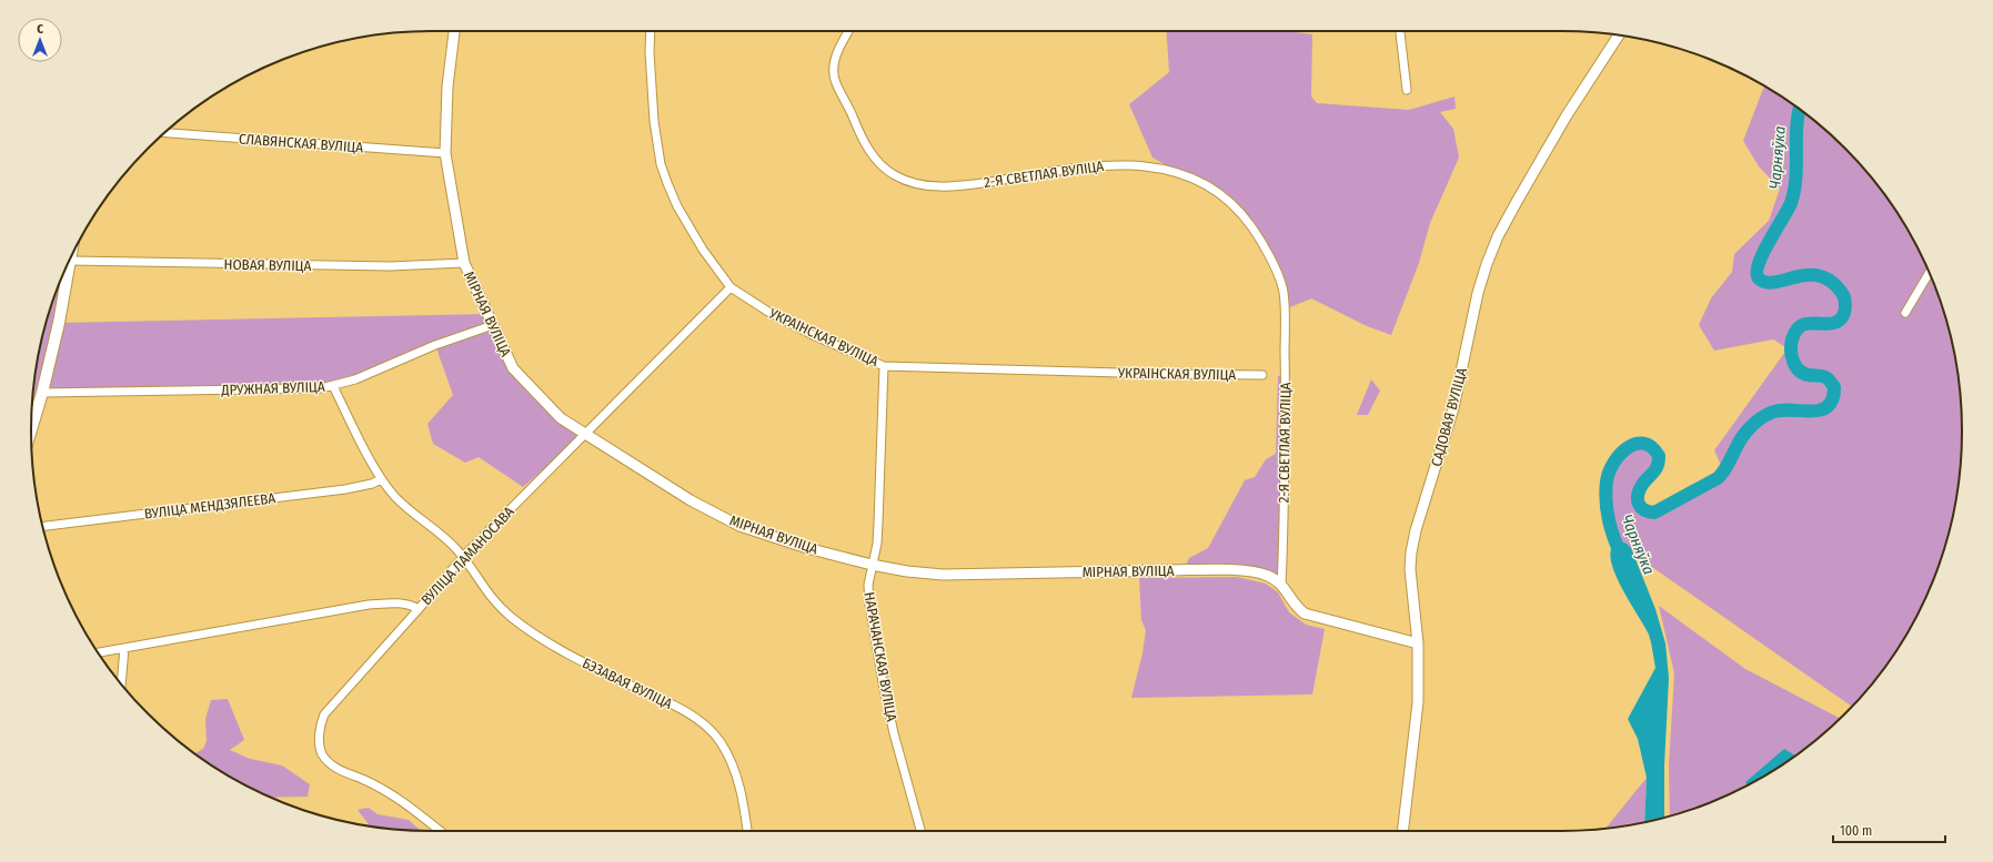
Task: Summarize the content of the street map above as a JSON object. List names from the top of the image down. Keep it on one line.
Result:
{"streets":{"street":["СЛАВЯНСКАЯ ВУЛІЦА","2-Я СВЕТЛАЯ ВУЛІЦА","НОВАЯ ВУЛІЦА","МІРНАЯ ВУЛІЦА","УКРАІНСКАЯ ВУЛІЦА","ДРУЖНАЯ ВУЛІЦА","САДОВАЯ ВУЛІЦА","ВУЛІЦА МЕНДЗЯЛЕЕВА","ВУЛІЦА ЛАМАНОСАВА","НАРАЧАНСКАЯ ВУЛІЦА","БЭЗАВАЯ ВУЛІЦА"]},"crossings":[["СЛАВЯНСКАЯ ВУЛІЦА","МІРНАЯ ВУЛІЦА"],["2-Я СВЕТЛАЯ ВУЛІЦА","МІРНАЯ ВУЛІЦА"],["НОВАЯ ВУЛІЦА","МІРНАЯ ВУЛІЦА"],["МІРНАЯ ВУЛІЦА","ДРУЖНАЯ ВУЛІЦА"],["МІРНАЯ ВУЛІЦА","САДОВАЯ ВУЛІЦА"],["МІРНАЯ ВУЛІЦА","ВУЛІЦА ЛАМАНОСАВА"],["МІРНАЯ ВУЛІЦА","НАРАЧАНСКАЯ ВУЛІЦА"],["УКРАІНСКАЯ ВУЛІЦА","ВУЛІЦА ЛАМАНОСАВА"],["УКРАІНСКАЯ ВУЛІЦА","НАРАЧАНСКАЯ ВУЛІЦА"],["ДРУЖНАЯ ВУЛІЦА","БЭЗАВАЯ ВУЛІЦА"],["ВУЛІЦА МЕНДЗЯЛЕЕВА","БЭЗАВАЯ ВУЛІЦА"],["ВУЛІЦА ЛАМАНОСАВА","БЭЗАВАЯ ВУЛІЦА"]],"water":["Чарняўка"],"scale_bar":"100 m","north":"top"}
